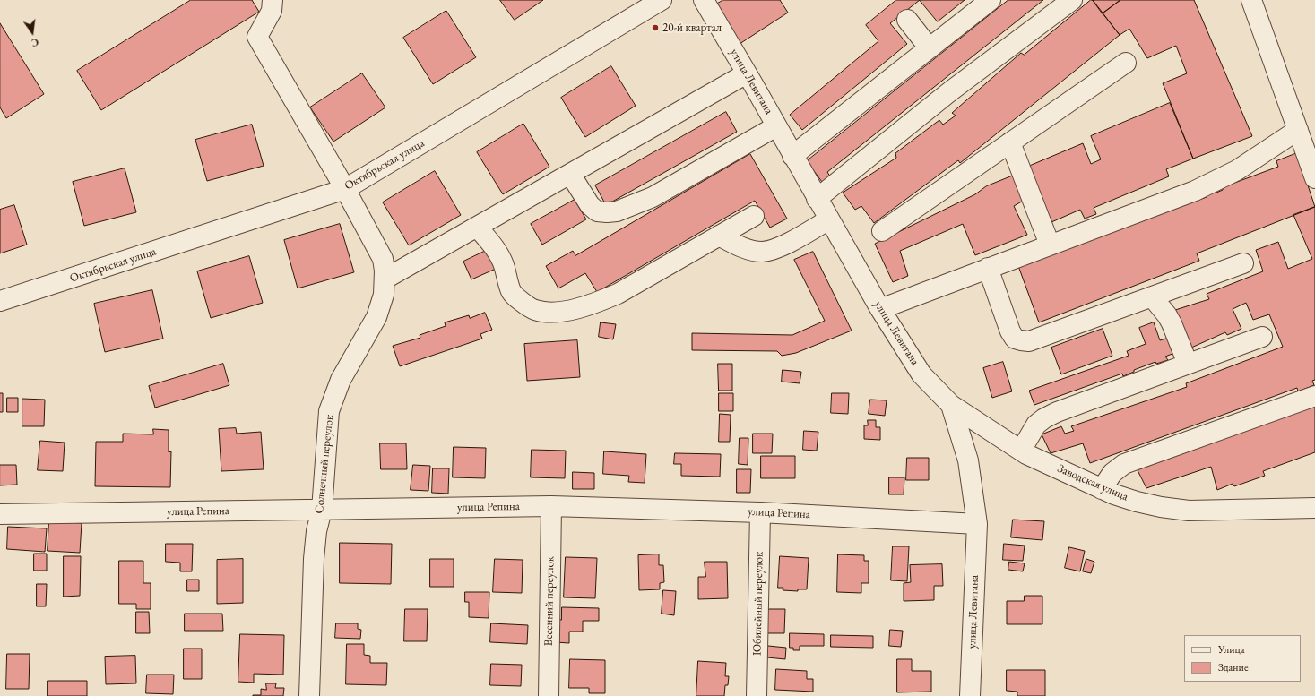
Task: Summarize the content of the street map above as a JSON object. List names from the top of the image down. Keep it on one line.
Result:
{"streets":{"street":["улица Левитана","Октябрьская улица","Солнечный переулок","Заводская улица","улица Репина","Весенний переулок","Юбилейный переулок"]},"crossings":[["улица Левитана","Заводская улица"],["улица Левитана","улица Репина"],["Октябрьская улица","Солнечный переулок"],["Солнечный переулок","улица Репина"],["улица Репина","Весенний переулок"],["улица Репина","Юбилейный переулок"]],"places":["20-й квартал"],"legend":["Улица","Здание"],"north":"bottom"}
